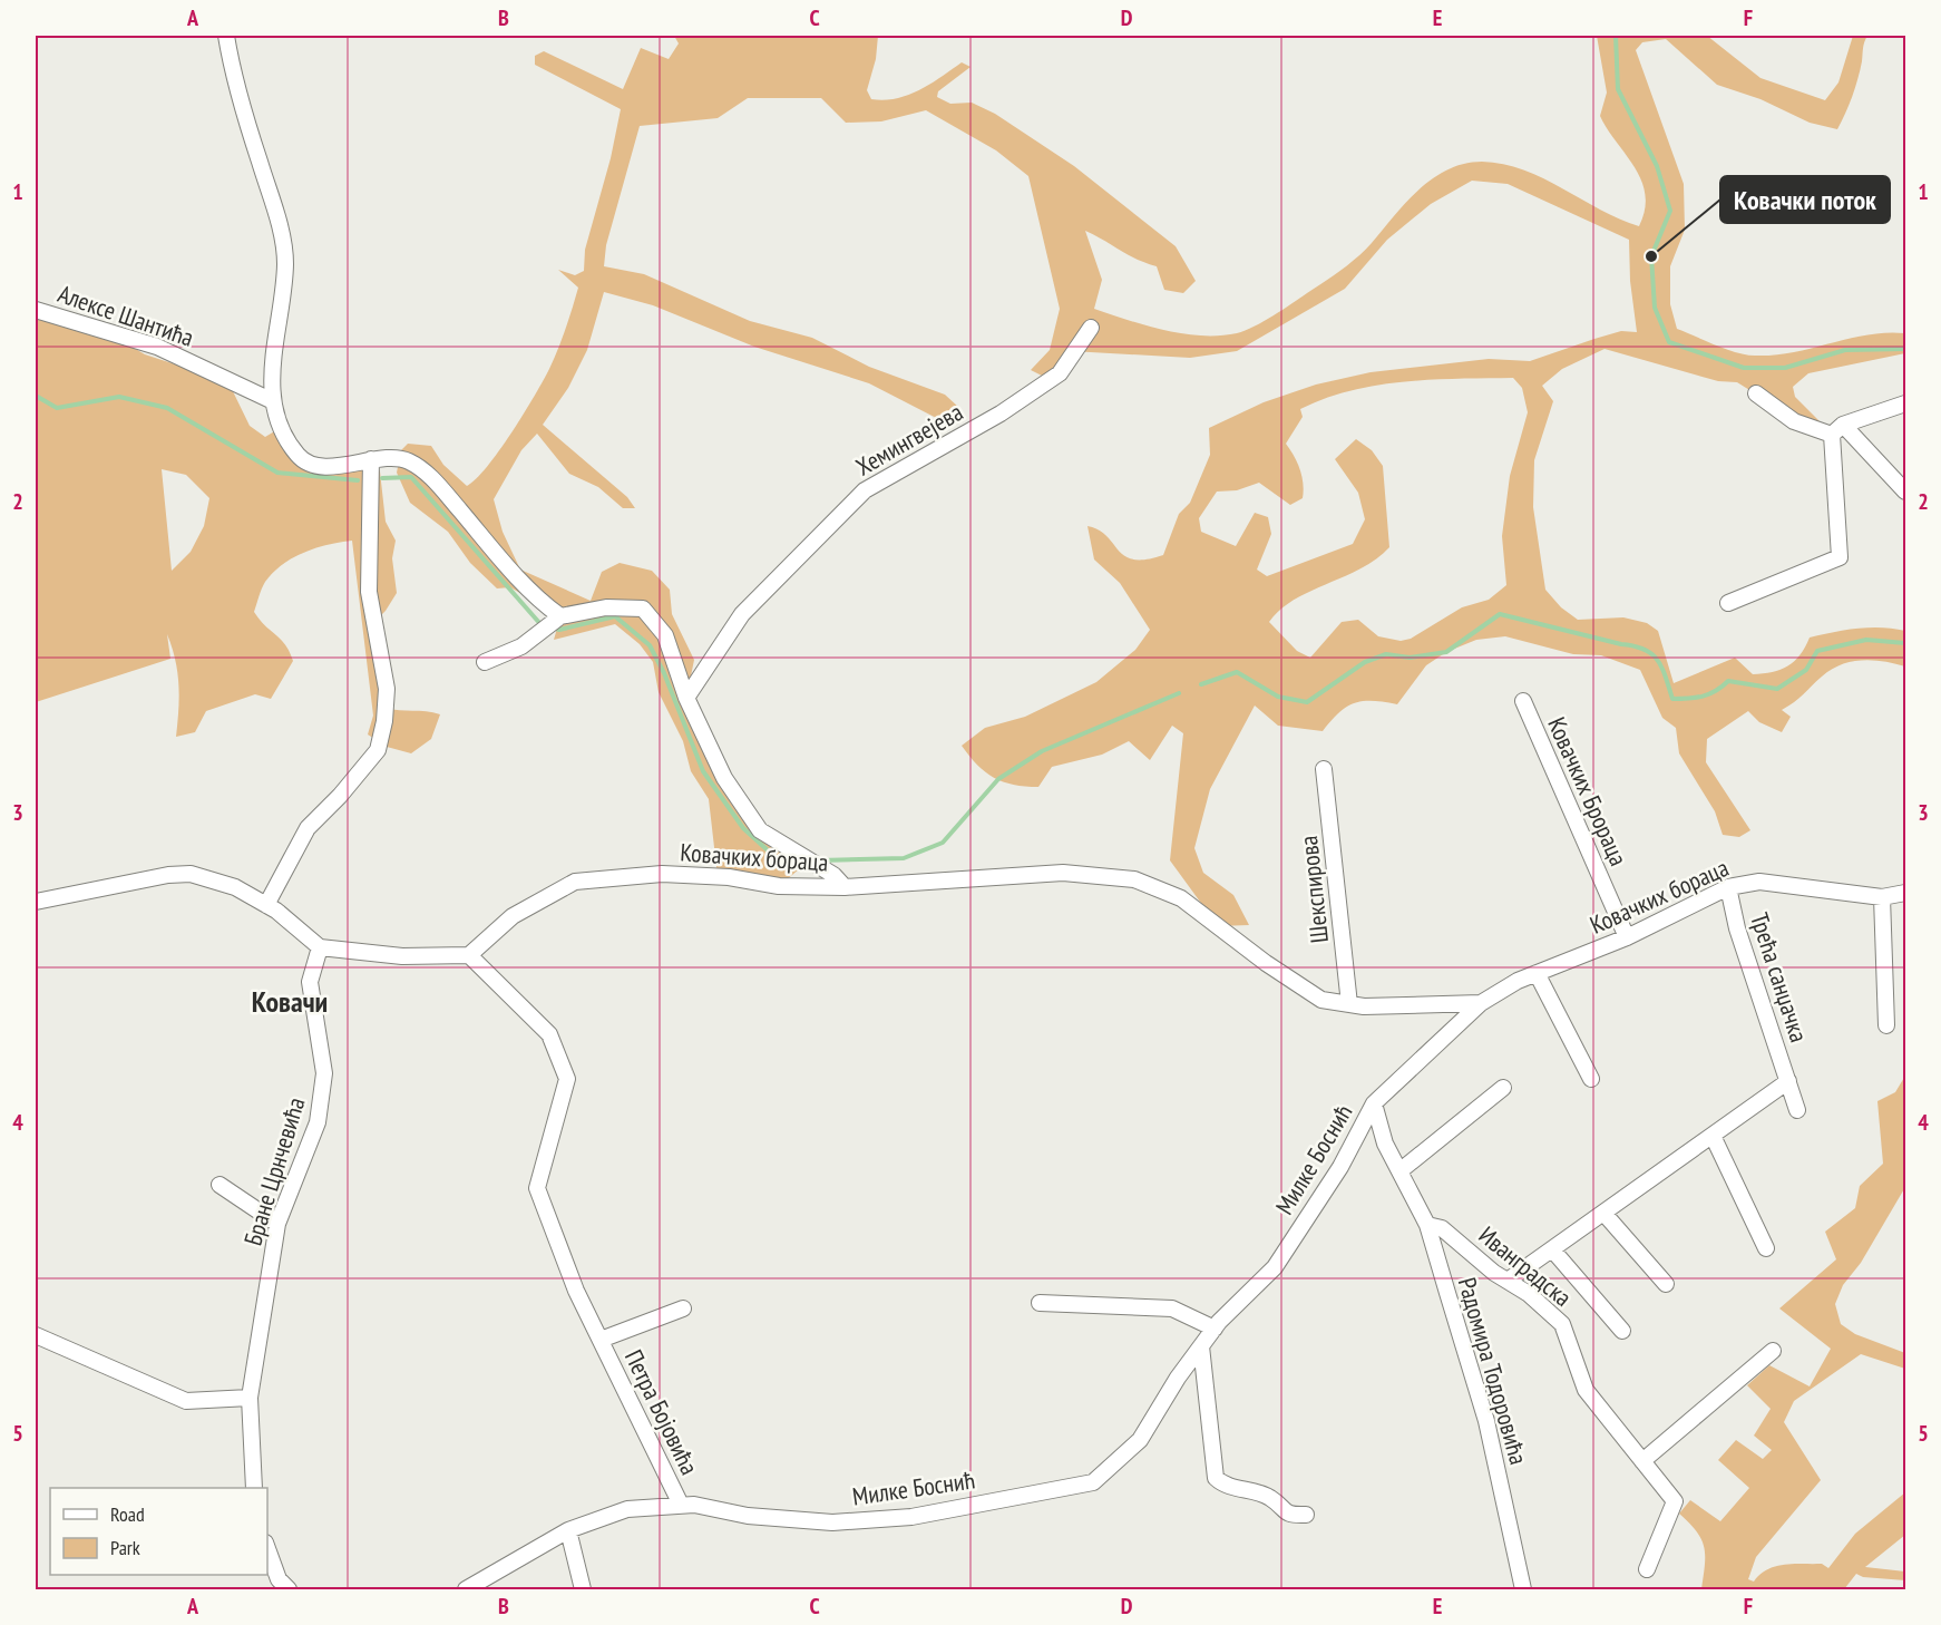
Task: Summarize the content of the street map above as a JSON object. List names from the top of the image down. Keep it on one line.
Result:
{"streets":{"street":["Алексе Шантића","Хемингвејева","Ковачких Брораца","Ковачких бораца","Шекспирова","Трећа санџачка","Милке Боснић","Бране Црнчевића","Иванградска","Радомира Тодоровића","Петра Бојовића"]},"crossings":[["Ковачких Брораца","Ковачких бораца"],["Ковачких бораца","Шекспирова"],["Ковачких бораца","Трећа санџачка"],["Ковачких бораца","Милке Боснић"],["Ковачких бораца","Радомира Тодоровића"],["Ковачких бораца","Петра Бојовића"],["Трећа санџачка","Иванградска"],["Милке Боснић","Радомира Тодоровића"],["Милке Боснић","Петра Бојовића"],["Иванградска","Радомира Тодоровића"]],"districts":["Ковачи"],"places":["Ковачки поток"],"legend":["Road","Park"],"grid":{"columns":["A","B","C","D","E","F"],"rows":["1","2","3","4","5"]}}
